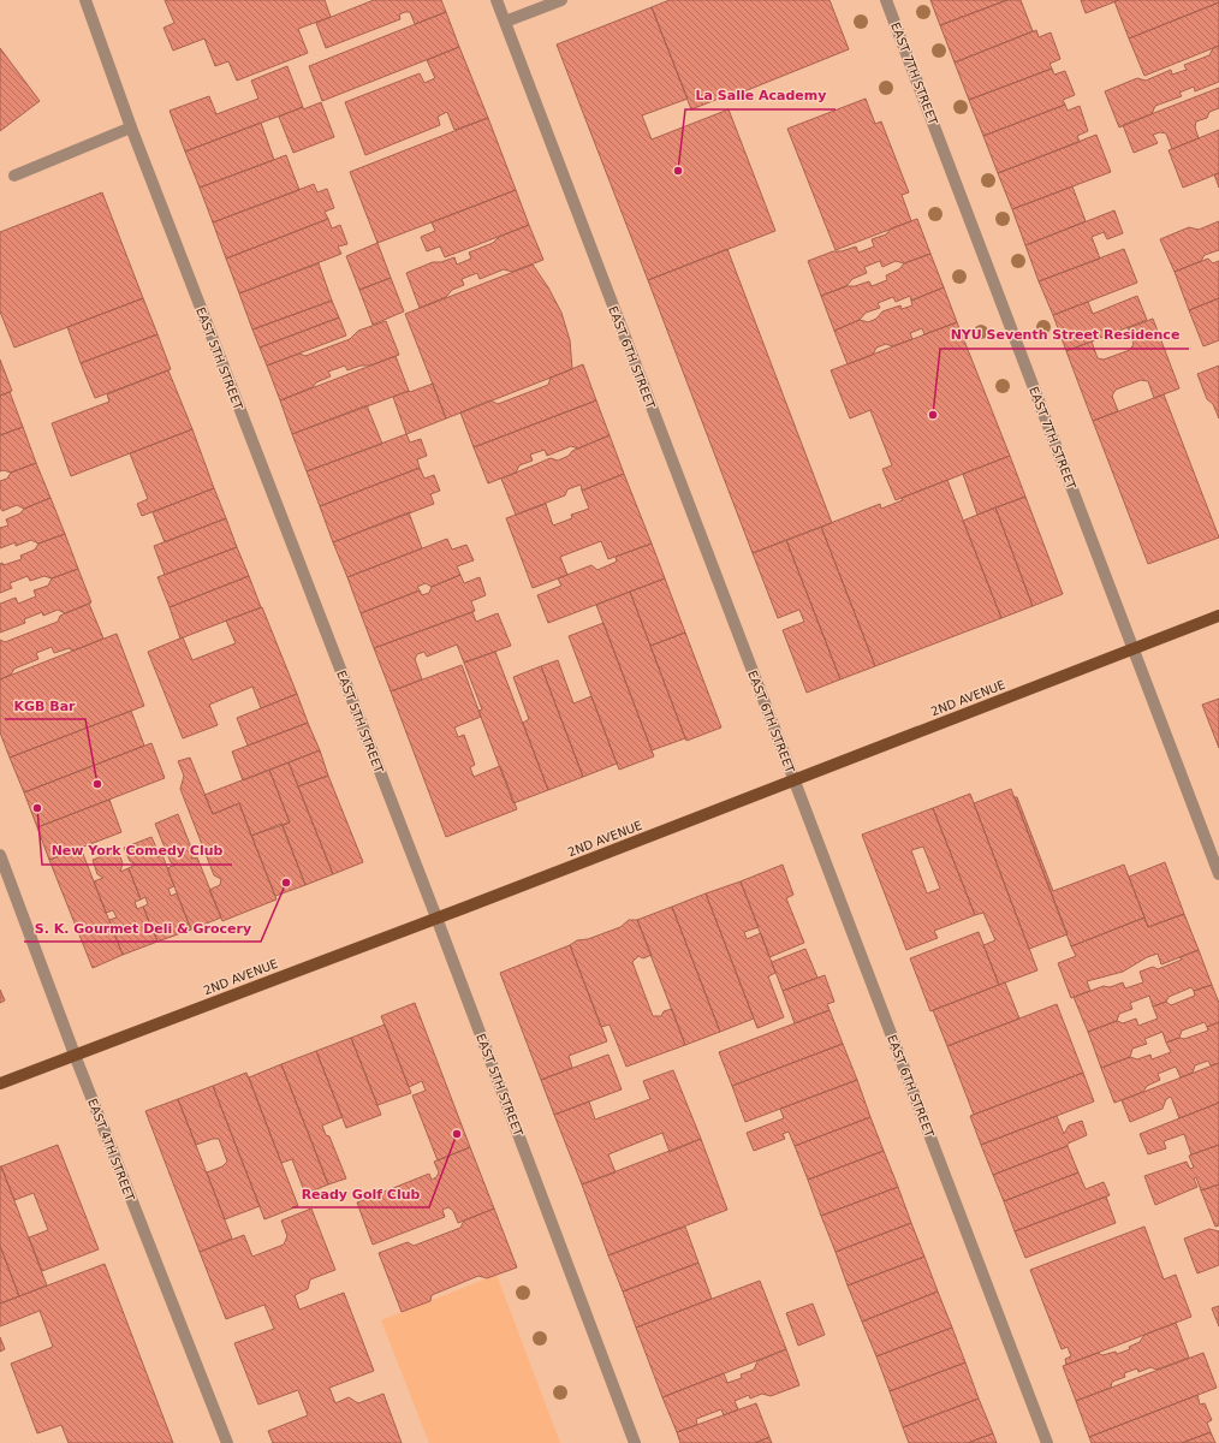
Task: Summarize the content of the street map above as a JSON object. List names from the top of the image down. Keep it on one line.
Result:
{"streets":{"main road":["2ND AVENUE"],"street":["EAST 7TH STREET","EAST 6TH STREET","EAST 5TH STREET","EAST 4TH STREET"]},"crossings":[["EAST 7TH STREET","2ND AVENUE"],["EAST 6TH STREET","2ND AVENUE"],["EAST 5TH STREET","2ND AVENUE"],["2ND AVENUE","EAST 4TH STREET"]],"places":["La Salle Academy","NYU Seventh Street Residence","KGB Bar","New York Comedy Club","S. K. Gourmet Deli & Grocery","Ready Golf Club"]}
